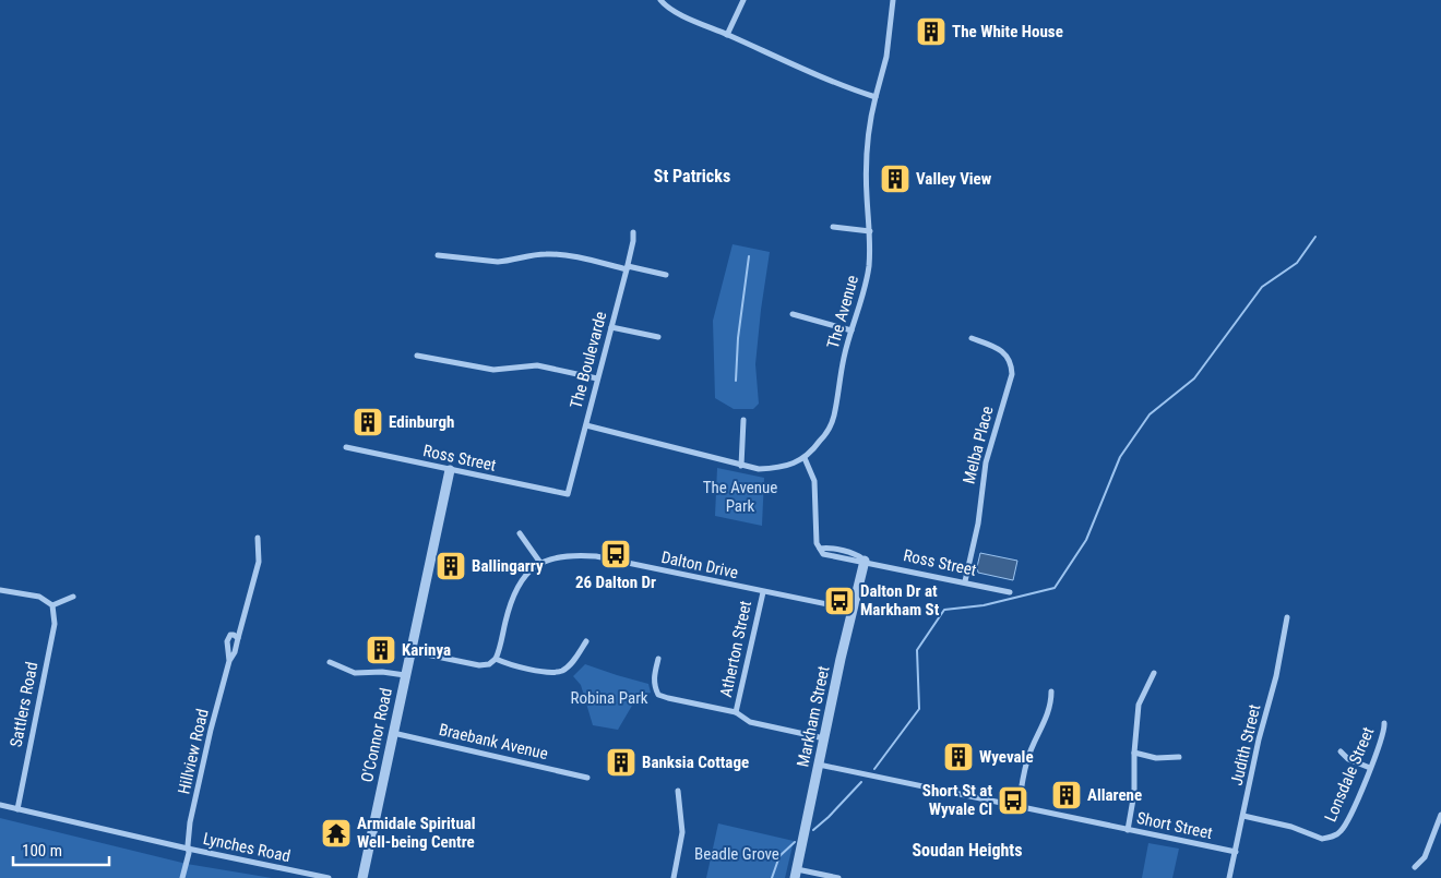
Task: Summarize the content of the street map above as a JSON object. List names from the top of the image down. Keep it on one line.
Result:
{"streets":{"street":["The Avenue","The Boulevarde","Melba Place","Ross Street","Dalton Drive","Atherton Street","Sattlers Road","Markham Street","O'Connor Road","Braebank Avenue","Judith Street","Hillview Road","Lonsdale Street","Short Street","Lynches Road"]},"crossings":[["The Avenue","The Boulevarde"],["The Avenue","Ross Street"],["The Boulevarde","Ross Street"],["Melba Place","Ross Street"],["Ross Street","Markham Street"],["Ross Street","O'Connor Road"],["Dalton Drive","Atherton Street"],["Dalton Drive","Markham Street"],["Sattlers Road","Lynches Road"],["Markham Street","Short Street"],["O'Connor Road","Braebank Avenue"],["Judith Street","Lonsdale Street"],["Judith Street","Short Street"],["Hillview Road","Lynches Road"]],"districts":["St Patricks","Soudan Heights"],"parks":["The Avenue Park","Robina Park","Beadle Grove"],"places":{"building":["The White House","Valley View","Edinburgh","Ballingarry","Karinya","Wyevale","Banksia Cottage","Allarene"],"bus stop":["26 Dalton Dr","Dalton Dr at Markham St","Short St at Wyvale Cl"],"temple":["Armidale Spiritual Well-being Centre"]},"scale_bar":"100 m"}
